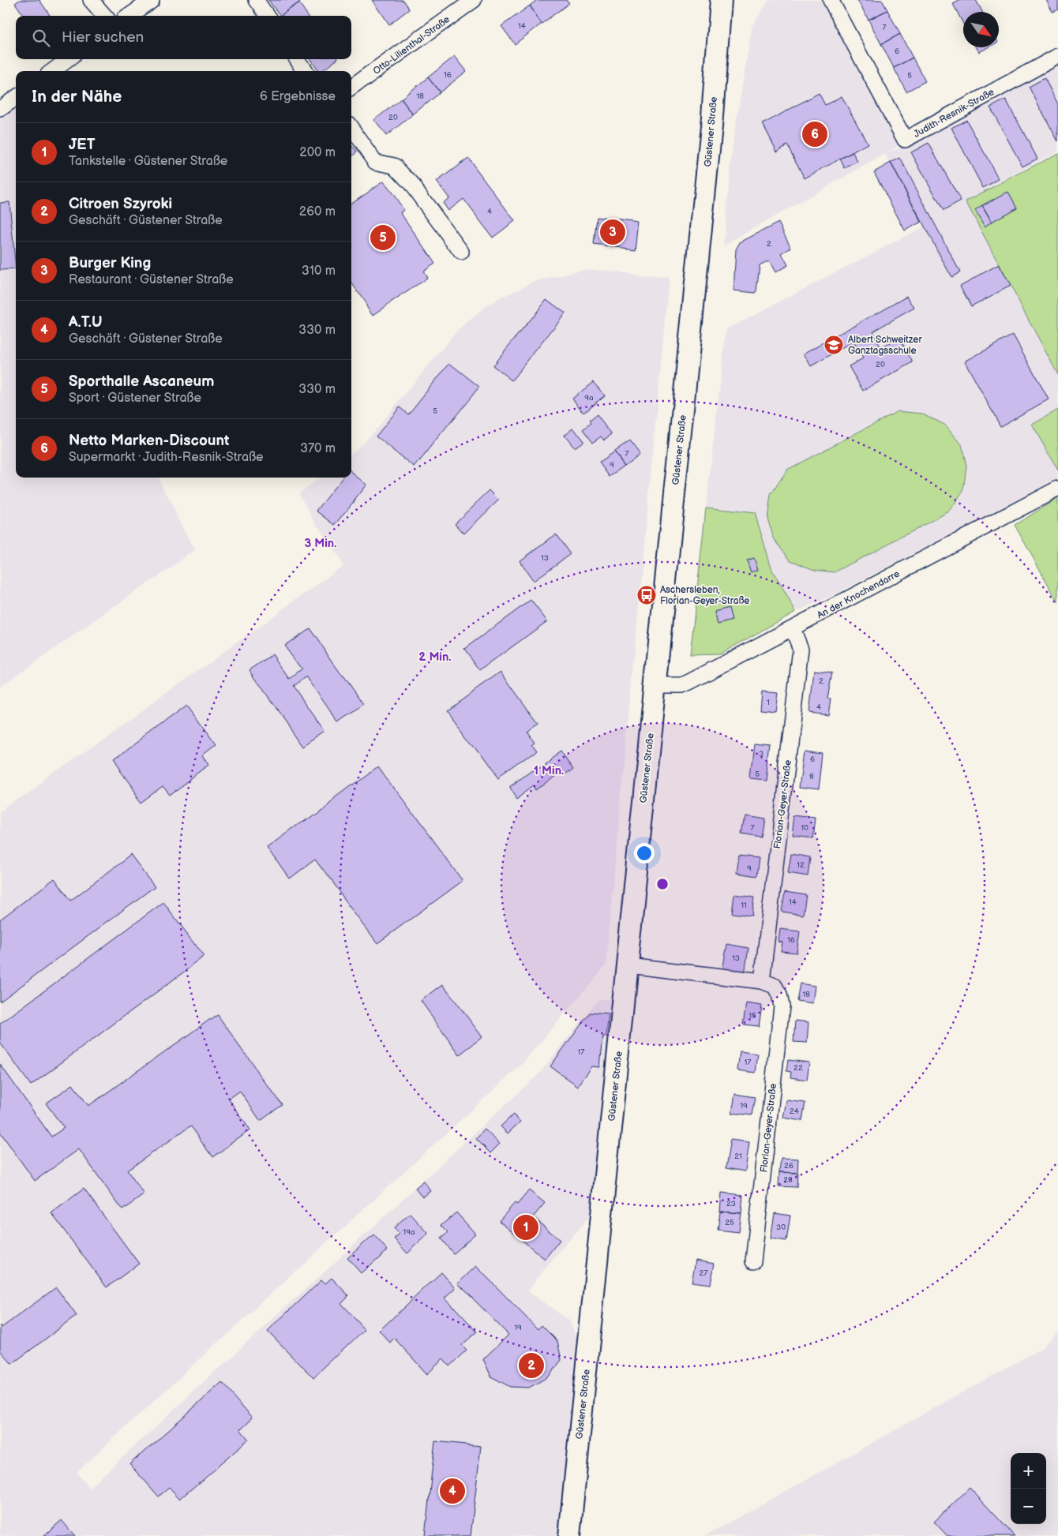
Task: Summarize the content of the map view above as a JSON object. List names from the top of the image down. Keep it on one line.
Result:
{"streets":{"main road":["Güstener Straße"],"street":["Otto-Lilienthal-Straße","Judith-Resnik-Straße","An der Knochendarre","Florian-Geyer-Straße"]},"crossings":[["Güstener Straße","An der Knochendarre"],["Güstener Straße","Florian-Geyer-Straße"],["An der Knochendarre","Florian-Geyer-Straße"]],"places":{"school or university":["Albert Schweitzer Ganztagsschule"],"bus stop":["Aschersleben, Florian-Geyer-Straße"]},"house_numbers":["14","7","6","16","5","18","20","4","2","20","9a","5","7","9","13","2","1","4","3","6","5","8","7","10","12","9","14","11","16","13","18","15","17","17","22","19","24","21","26","28","23","25","30","19a","27","19"],"north":"bottom right","page":{"search":"Hier suchen","heading":["In der Nähe","6 Ergebnisse"],"pins":["6","3","5","1","2","4"],"list":[{"mark":"1","name":"JET","note":"Tankstelle · Güstener Straße","value":"200 m"},{"mark":"2","name":"Citroen Szyroki","note":"Geschäft · Güstener Straße","value":"260 m"},{"mark":"3","name":"Burger King","note":"Restaurant · Güstener Straße","value":"310 m"},{"mark":"4","name":"A.T.U","note":"Geschäft · Güstener Straße","value":"330 m"},{"mark":"5","name":"Sporthalle Ascaneum","note":"Sport · Güstener Straße","value":"330 m"},{"mark":"6","name":"Netto Marken-Discount","note":"Supermarkt · Judith-Resnik-Straße","value":"370 m"}],"map_buttons":["+","−"]},"rings":["3 Min.","2 Min.","1 Min."]}
